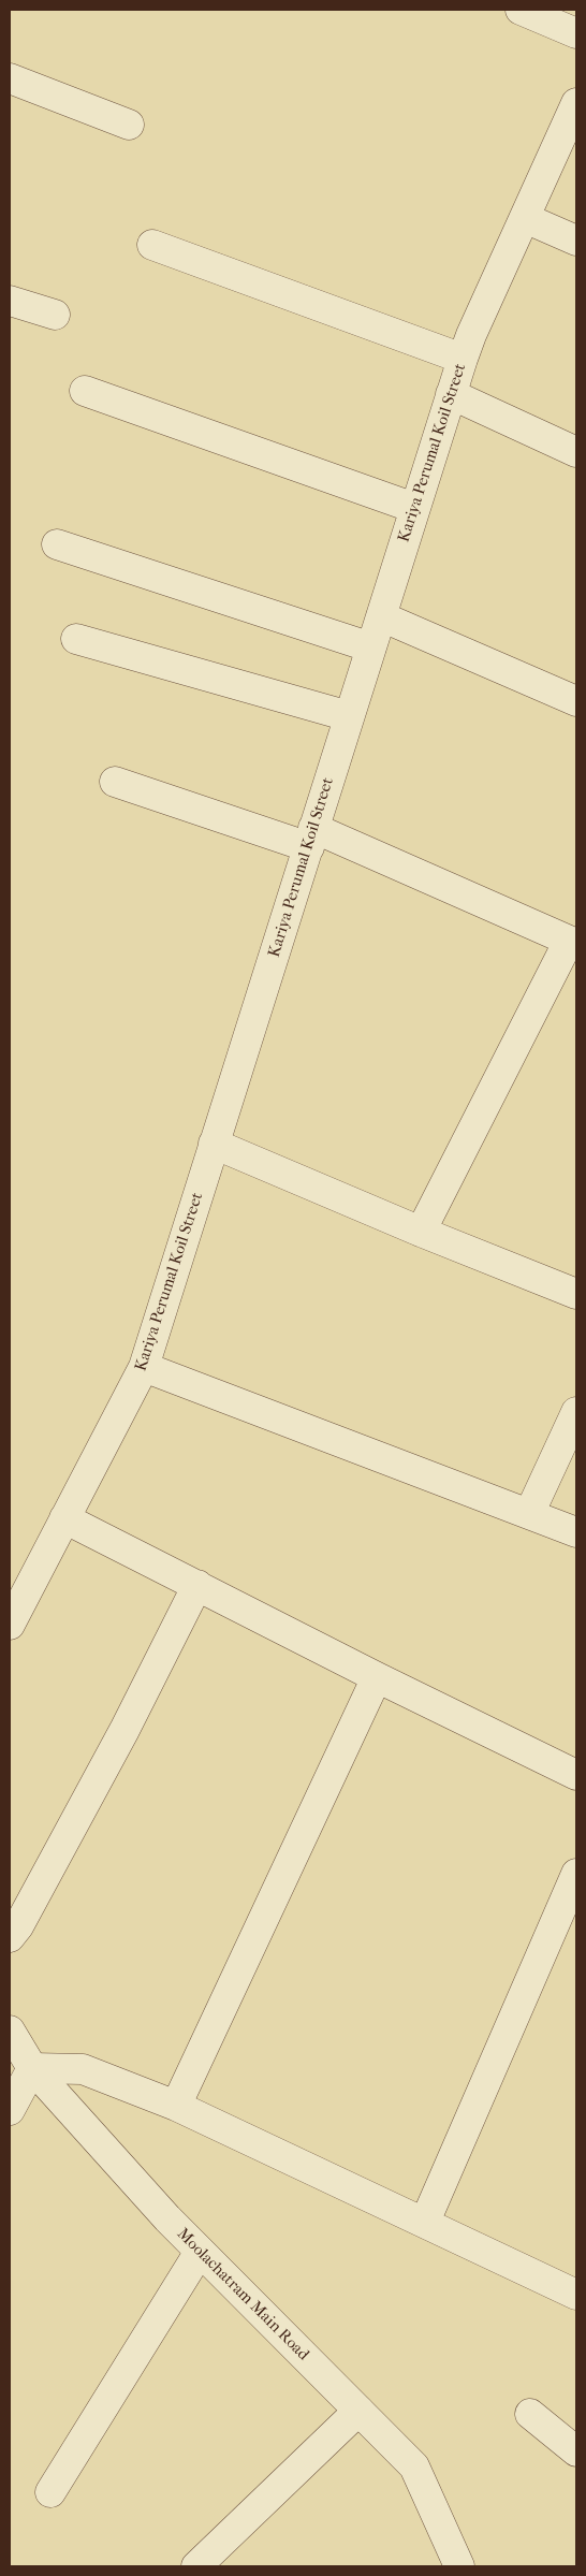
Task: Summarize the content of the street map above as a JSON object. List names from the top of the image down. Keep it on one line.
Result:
{"streets":{"street":["Kariya Perumal Koil Street","Moolachatram Main Road"]}}
